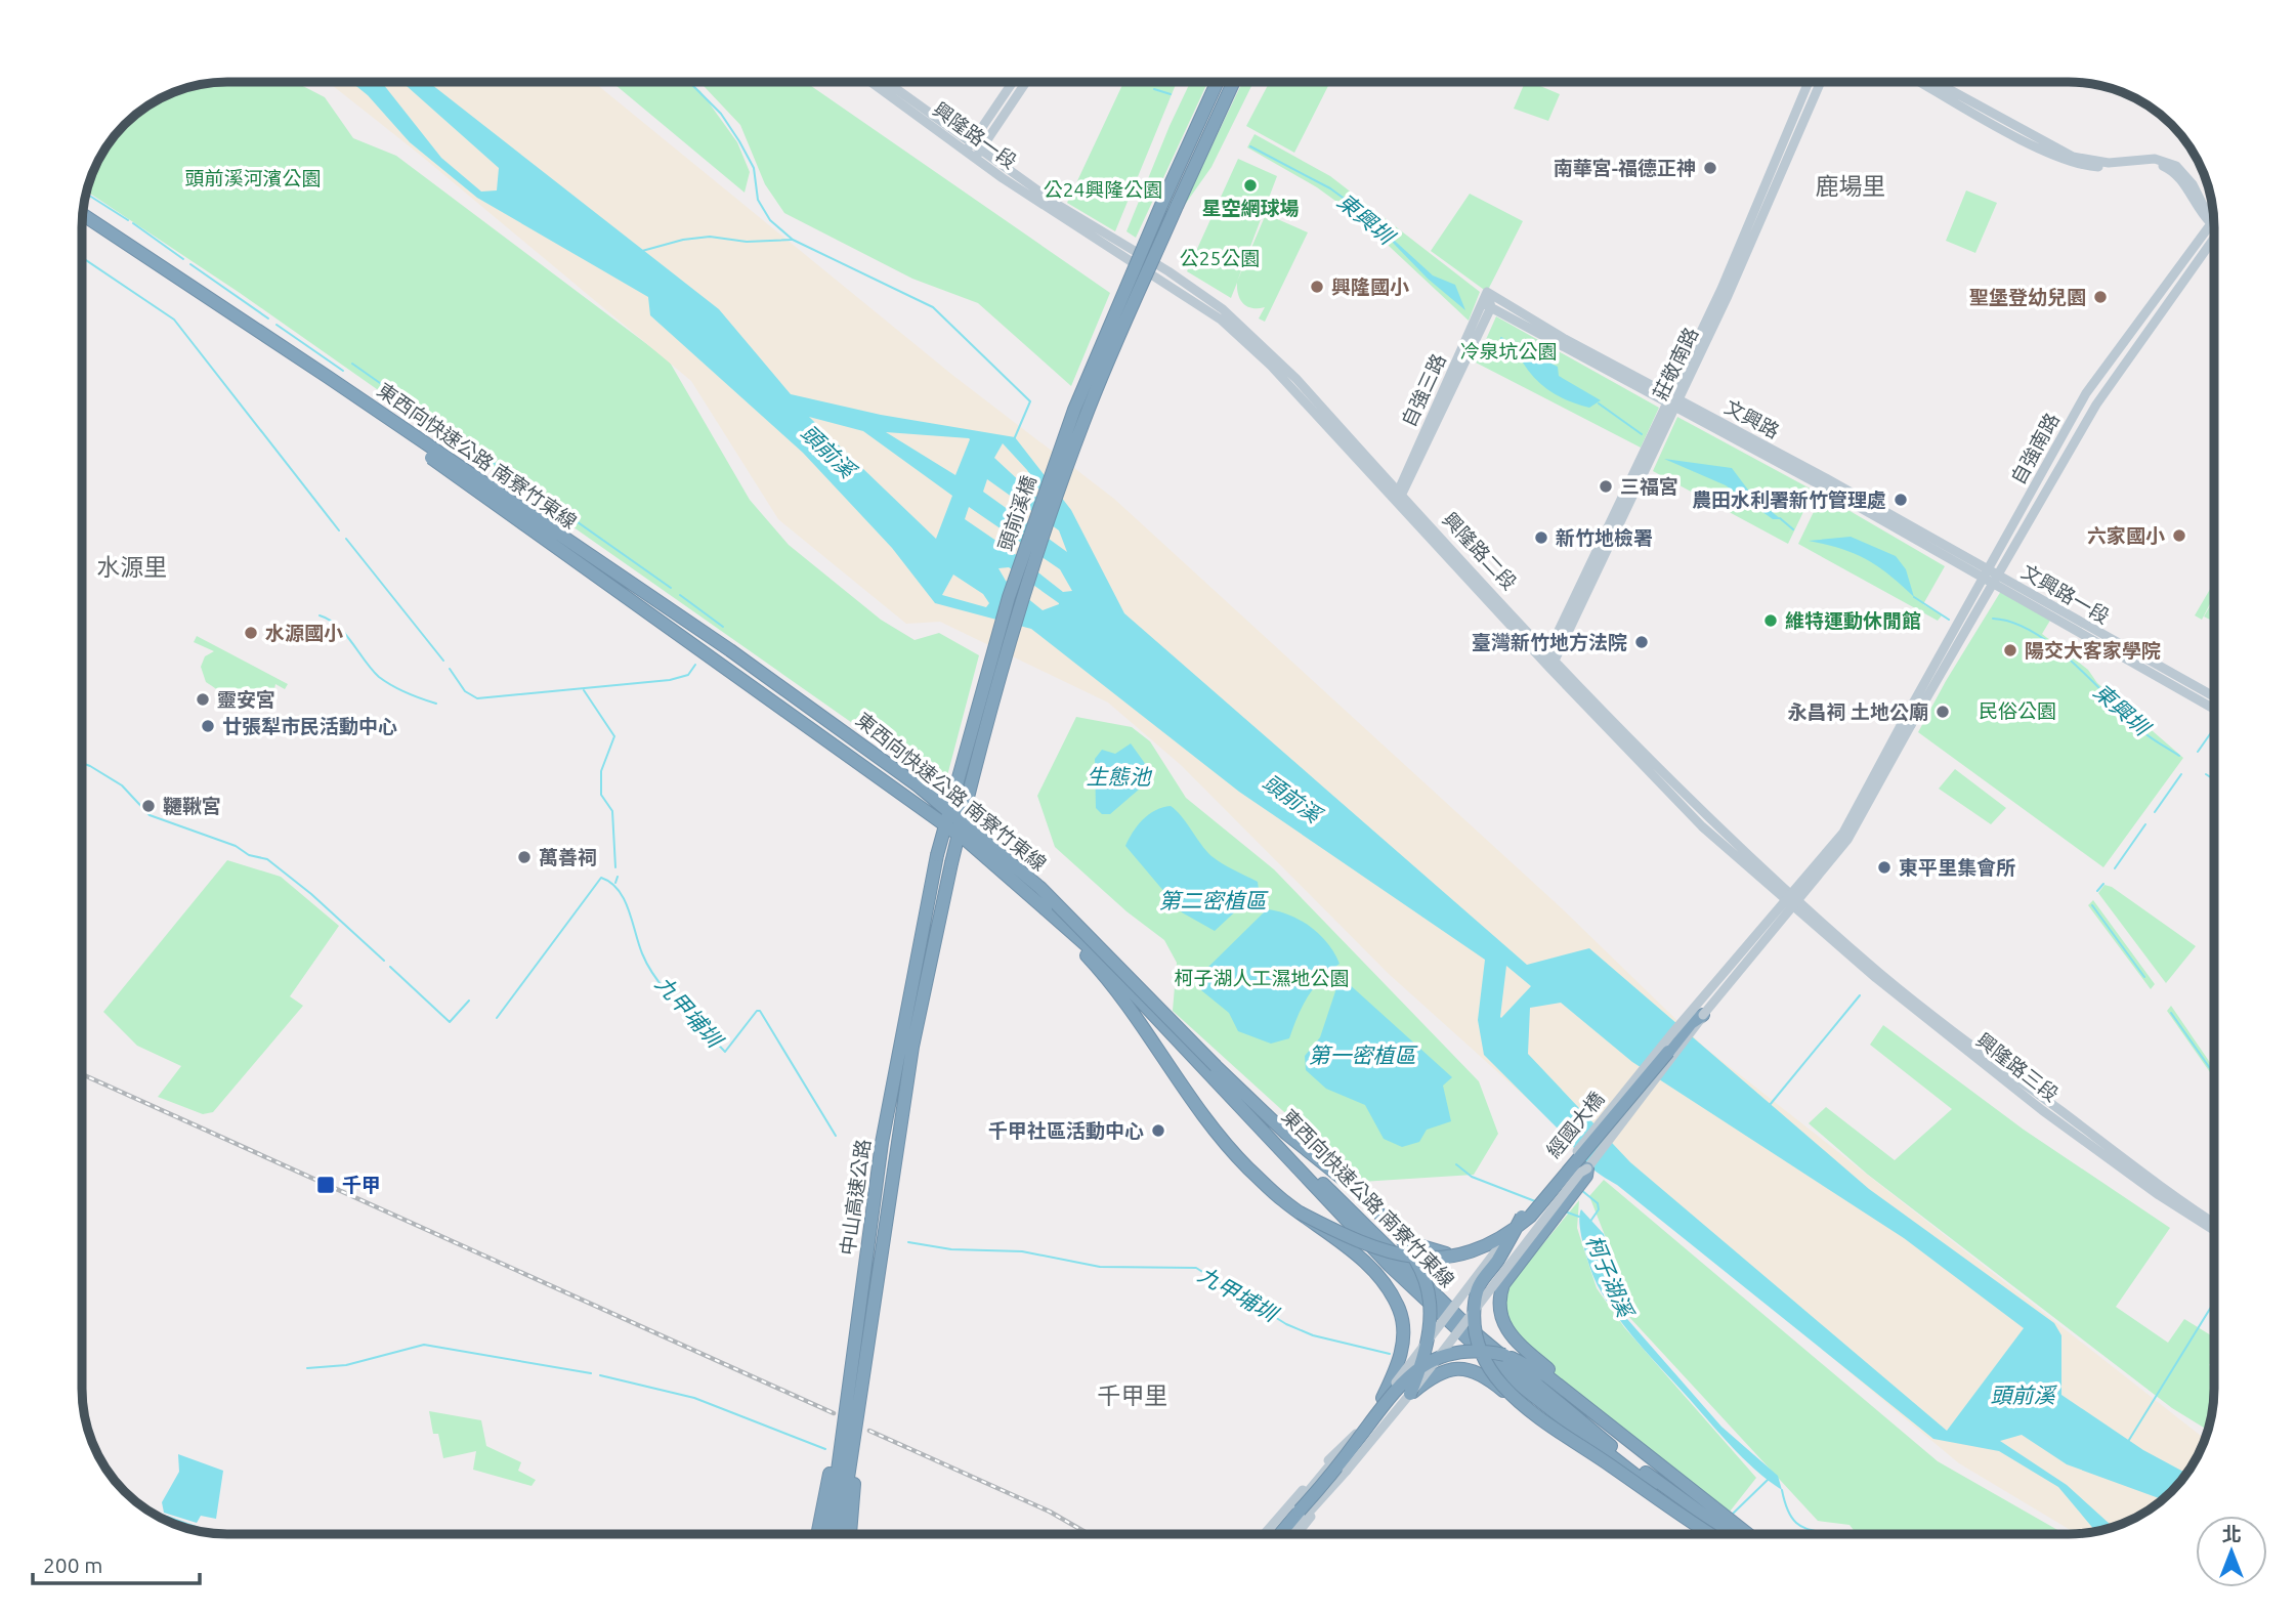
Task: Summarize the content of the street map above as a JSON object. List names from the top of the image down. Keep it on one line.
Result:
{"streets":{"highway":["東西向快速公路 南寮竹東線","頭前溪橋","中山高速公路"],"street":["興隆路一段","莊敬南路","自強三路","文興路","自強南路","興隆路二段","文興路一段","興隆路三段","經國大橋"]},"crossings":[["興隆路一段","興隆路二段"],["莊敬南路","文興路"],["莊敬南路","興隆路二段"],["自強三路","文興路"],["自強三路","興隆路二段"],["文興路","自強南路"],["文興路","文興路一段"],["自強南路","文興路一段"],["自強南路","經國大橋"],["頭前溪橋","中山高速公路"],["興隆路二段","興隆路三段"]],"districts":["鹿場里","水源里","千甲里"],"water":["東興圳","頭前溪","生態池","第二密植區","九甲埔圳","第一密植區","柯子湖溪"],"parks":["頭前溪河濱公園","公24興隆公園","公25公園","冷泉坑公園","民俗公園","柯子湖人工濕地公園"],"places":{"other":["南華宮-福德正神","星空網球場","興隆國小","聖堡登幼兒園","三福宮","農田水利署新竹管理處","六家國小","新竹地檢署","維特運動休閒館","水源國小","臺灣新竹地方法院","陽交大客家學院","靈安宮","永昌祠 土地公廟","廿張犁市民活動中心","韆鞦宮","萬善祠","東平里集會所","千甲社區活動中心"],"transit":["千甲"]},"scale_bar":"200 m","north":"top"}
